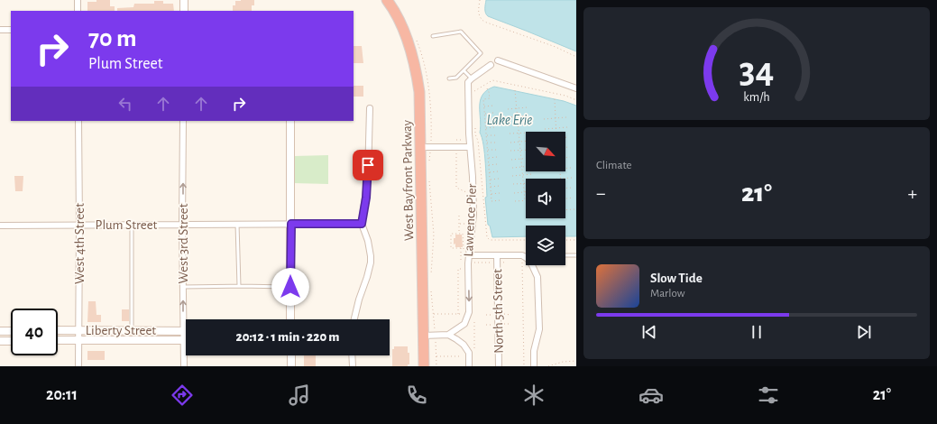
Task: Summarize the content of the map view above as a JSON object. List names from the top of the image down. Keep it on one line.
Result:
{"streets":{"highway":["West Bayfront Parkway"],"street":["Lawrence Pier","Plum Street","West 4th Street","West 3rd Street","North 5th Street","Liberty Street"]},"crossings":[["Plum Street","West 4th Street"],["Plum Street","West 3rd Street"],["West 4th Street","Liberty Street"],["West 3rd Street","Liberty Street"]],"one_way":["West 3rd Street"],"water":["Lake Erie"],"north":"bottom right","page":{"turn":["70 m","Plum Street"],"tile":"Climate","heat":["−","21°","+"],"song":["Slow Tide","Marlow"],"limit":"40","trip":"20:12 · 1 min · 220 m","tabs":["20:11","21°"],"gauge":["34","km/h"]}}
